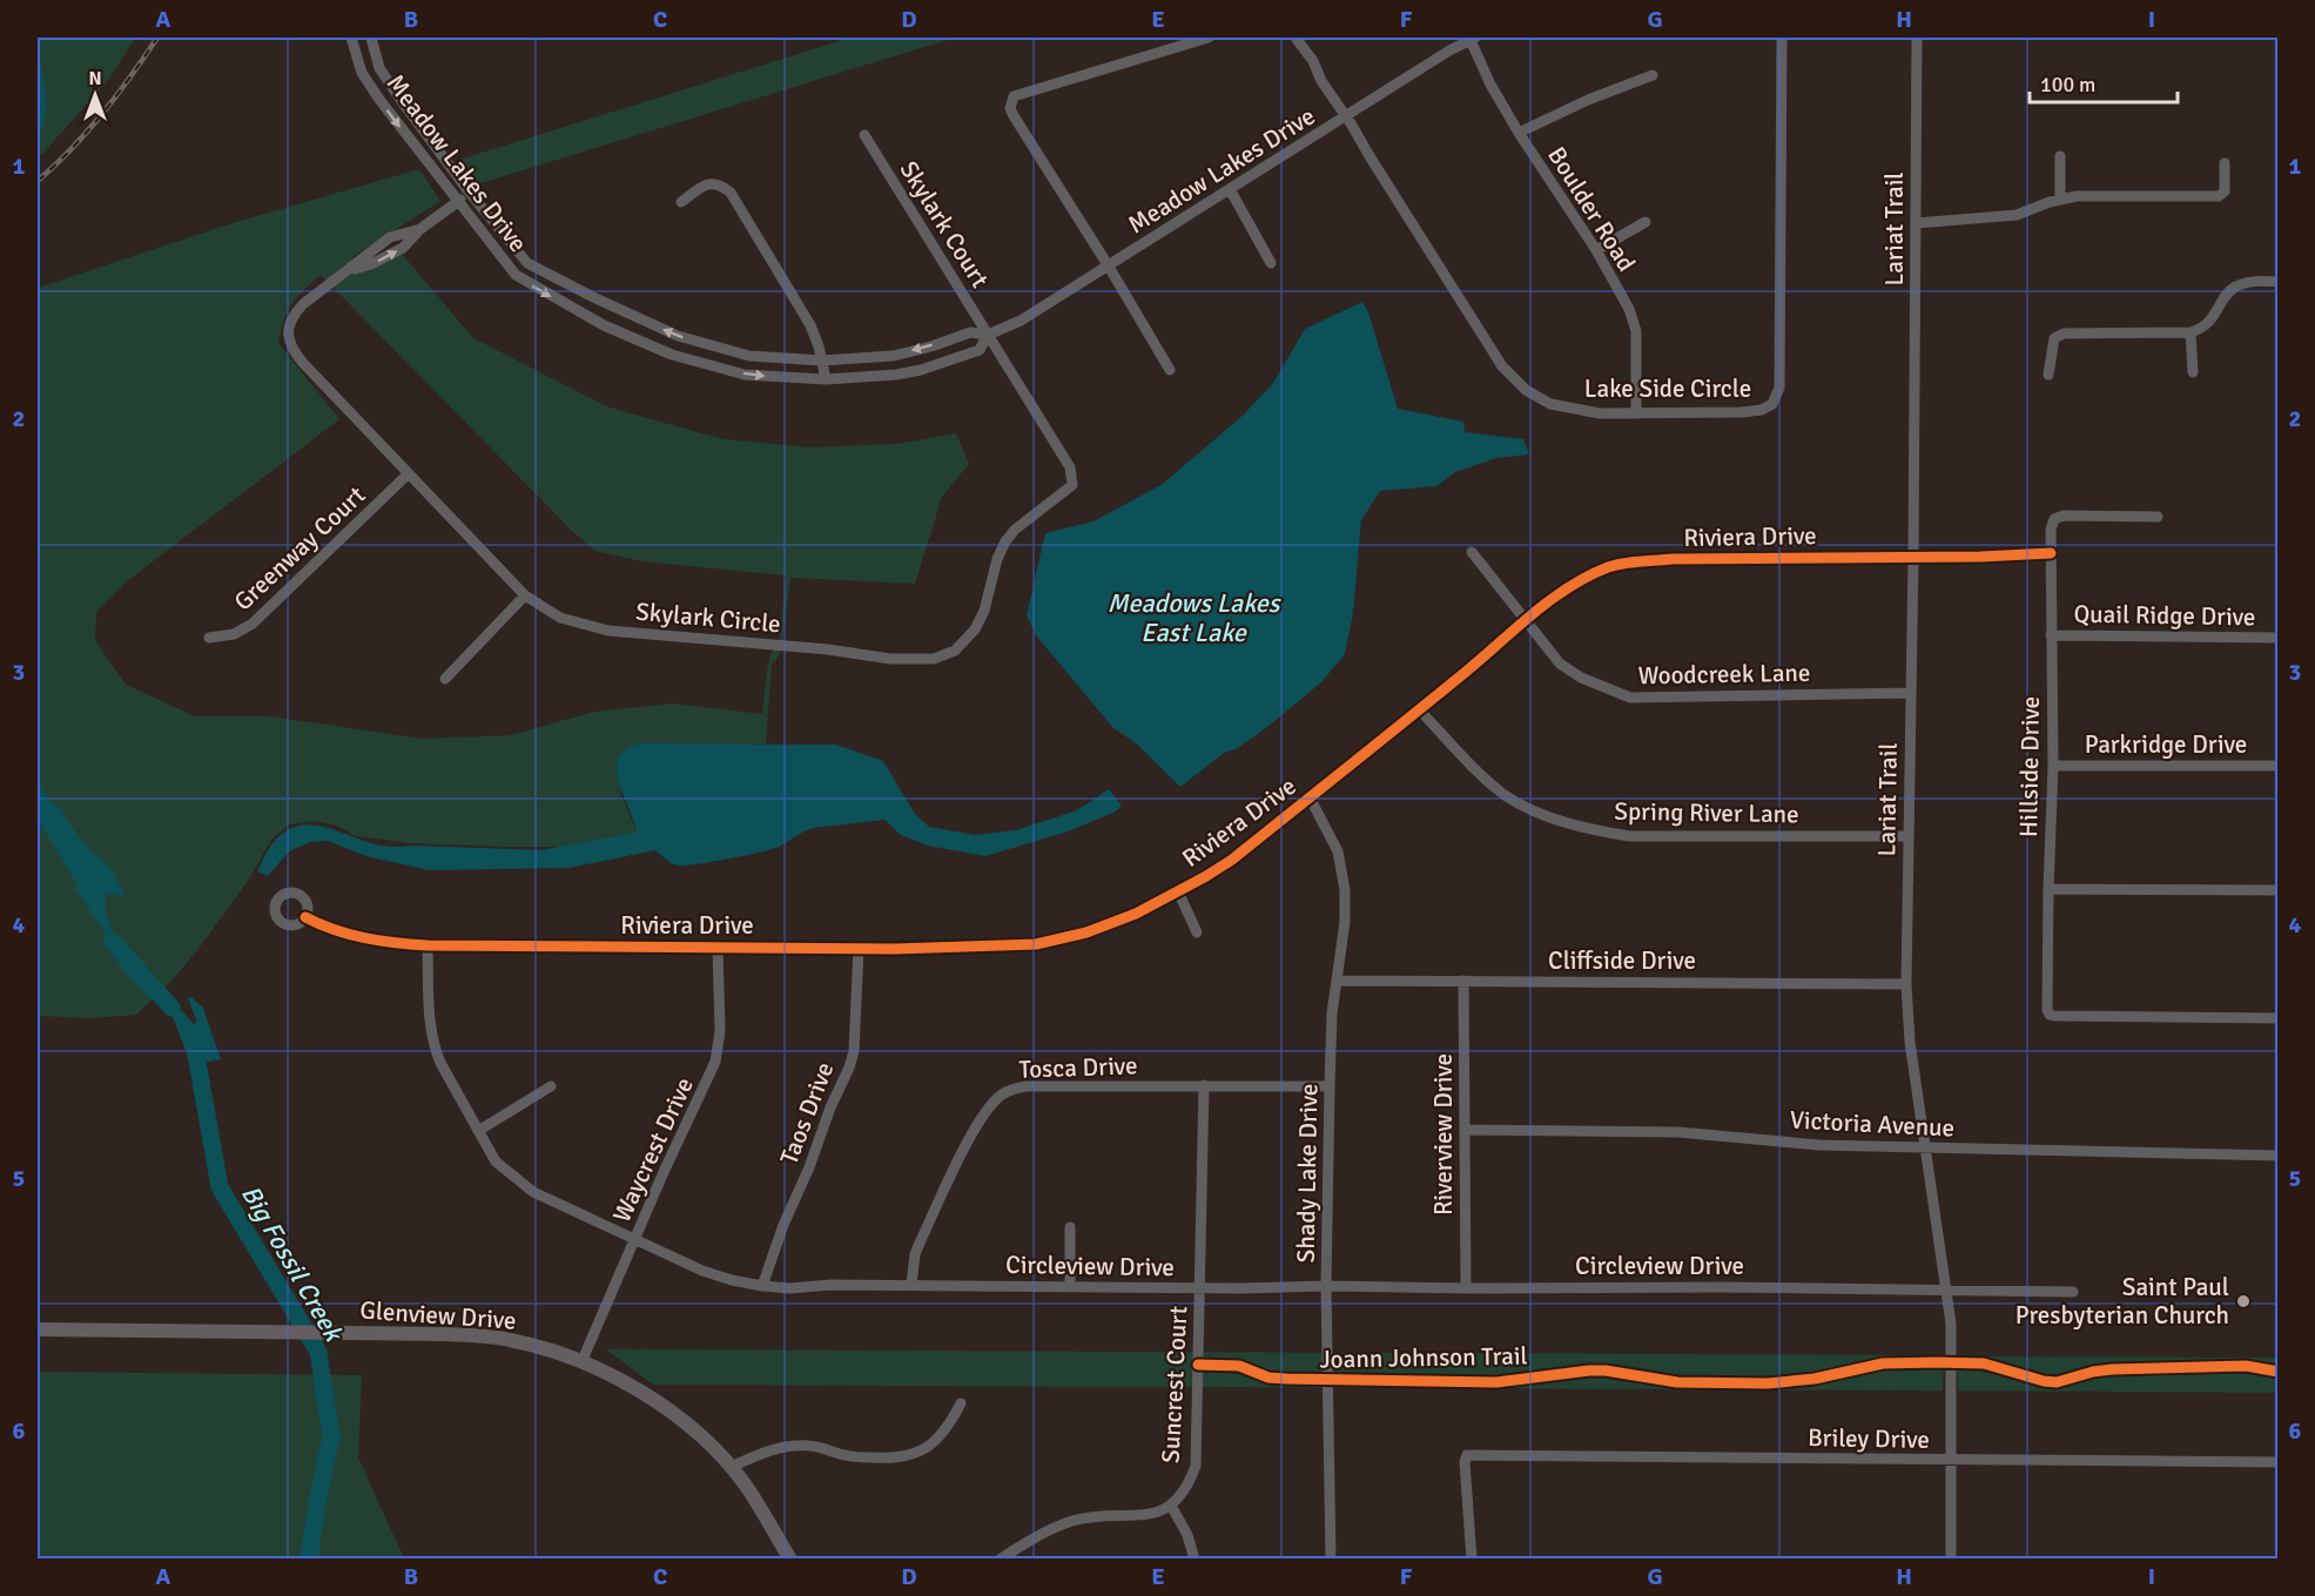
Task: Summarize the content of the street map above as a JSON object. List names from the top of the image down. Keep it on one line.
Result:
{"streets":{"main road":["Glenview Drive"],"street":["Meadow Lakes Drive","Boulder Road","Skylark Court","Lariat Trail","Lake Side Circle","Riviera Drive","Greenway Court","Quail Ridge Drive","Skylark Circle","Woodcreek Lane","Parkridge Drive","Hillside Drive","Spring River Lane","Cliffside Drive","Tosca Drive","Taos Drive","Victoria Avenue","Riverview Drive","Waycrest Drive","Shady Lake Drive","Circleview Drive","Suncrest Court","Briley Drive"],"cycle path":["Joann Johnson Trail"]},"crossings":[["Meadow Lakes Drive","Boulder Road"],["Meadow Lakes Drive","Skylark Court"],["Meadow Lakes Drive","Lake Side Circle"],["Meadow Lakes Drive","Skylark Circle"],["Boulder Road","Lake Side Circle"],["Skylark Court","Skylark Circle"],["Lariat Trail","Riviera Drive"],["Lariat Trail","Woodcreek Lane"],["Lariat Trail","Spring River Lane"],["Lariat Trail","Cliffside Drive"],["Lariat Trail","Victoria Avenue"],["Lariat Trail","Circleview Drive"],["Lariat Trail","Briley Drive"],["Riviera Drive","Woodcreek Lane"],["Riviera Drive","Hillside Drive"],["Riviera Drive","Spring River Lane"],["Riviera Drive","Taos Drive"],["Riviera Drive","Waycrest Drive"],["Riviera Drive","Shady Lake Drive"],["Riviera Drive","Circleview Drive"],["Greenway Court","Skylark Circle"],["Quail Ridge Drive","Hillside Drive"],["Parkridge Drive","Hillside Drive"],["Cliffside Drive","Riverview Drive"],["Cliffside Drive","Shady Lake Drive"],["Tosca Drive","Shady Lake Drive"],["Tosca Drive","Circleview Drive"],["Tosca Drive","Suncrest Court"],["Taos Drive","Circleview Drive"],["Victoria Avenue","Riverview Drive"],["Riverview Drive","Circleview Drive"],["Waycrest Drive","Circleview Drive"],["Waycrest Drive","Glenview Drive"],["Shady Lake Drive","Circleview Drive"],["Circleview Drive","Suncrest Court"]],"water":["Meadows Lakes East Lake","Big Fossil Creek"],"places":["Saint Paul Presbyterian Church"],"scale_bar":"100 m","north":"top","grid":{"columns":["A","B","C","D","E","F","G","H","I"],"rows":["1","2","3","4","5","6"]}}
